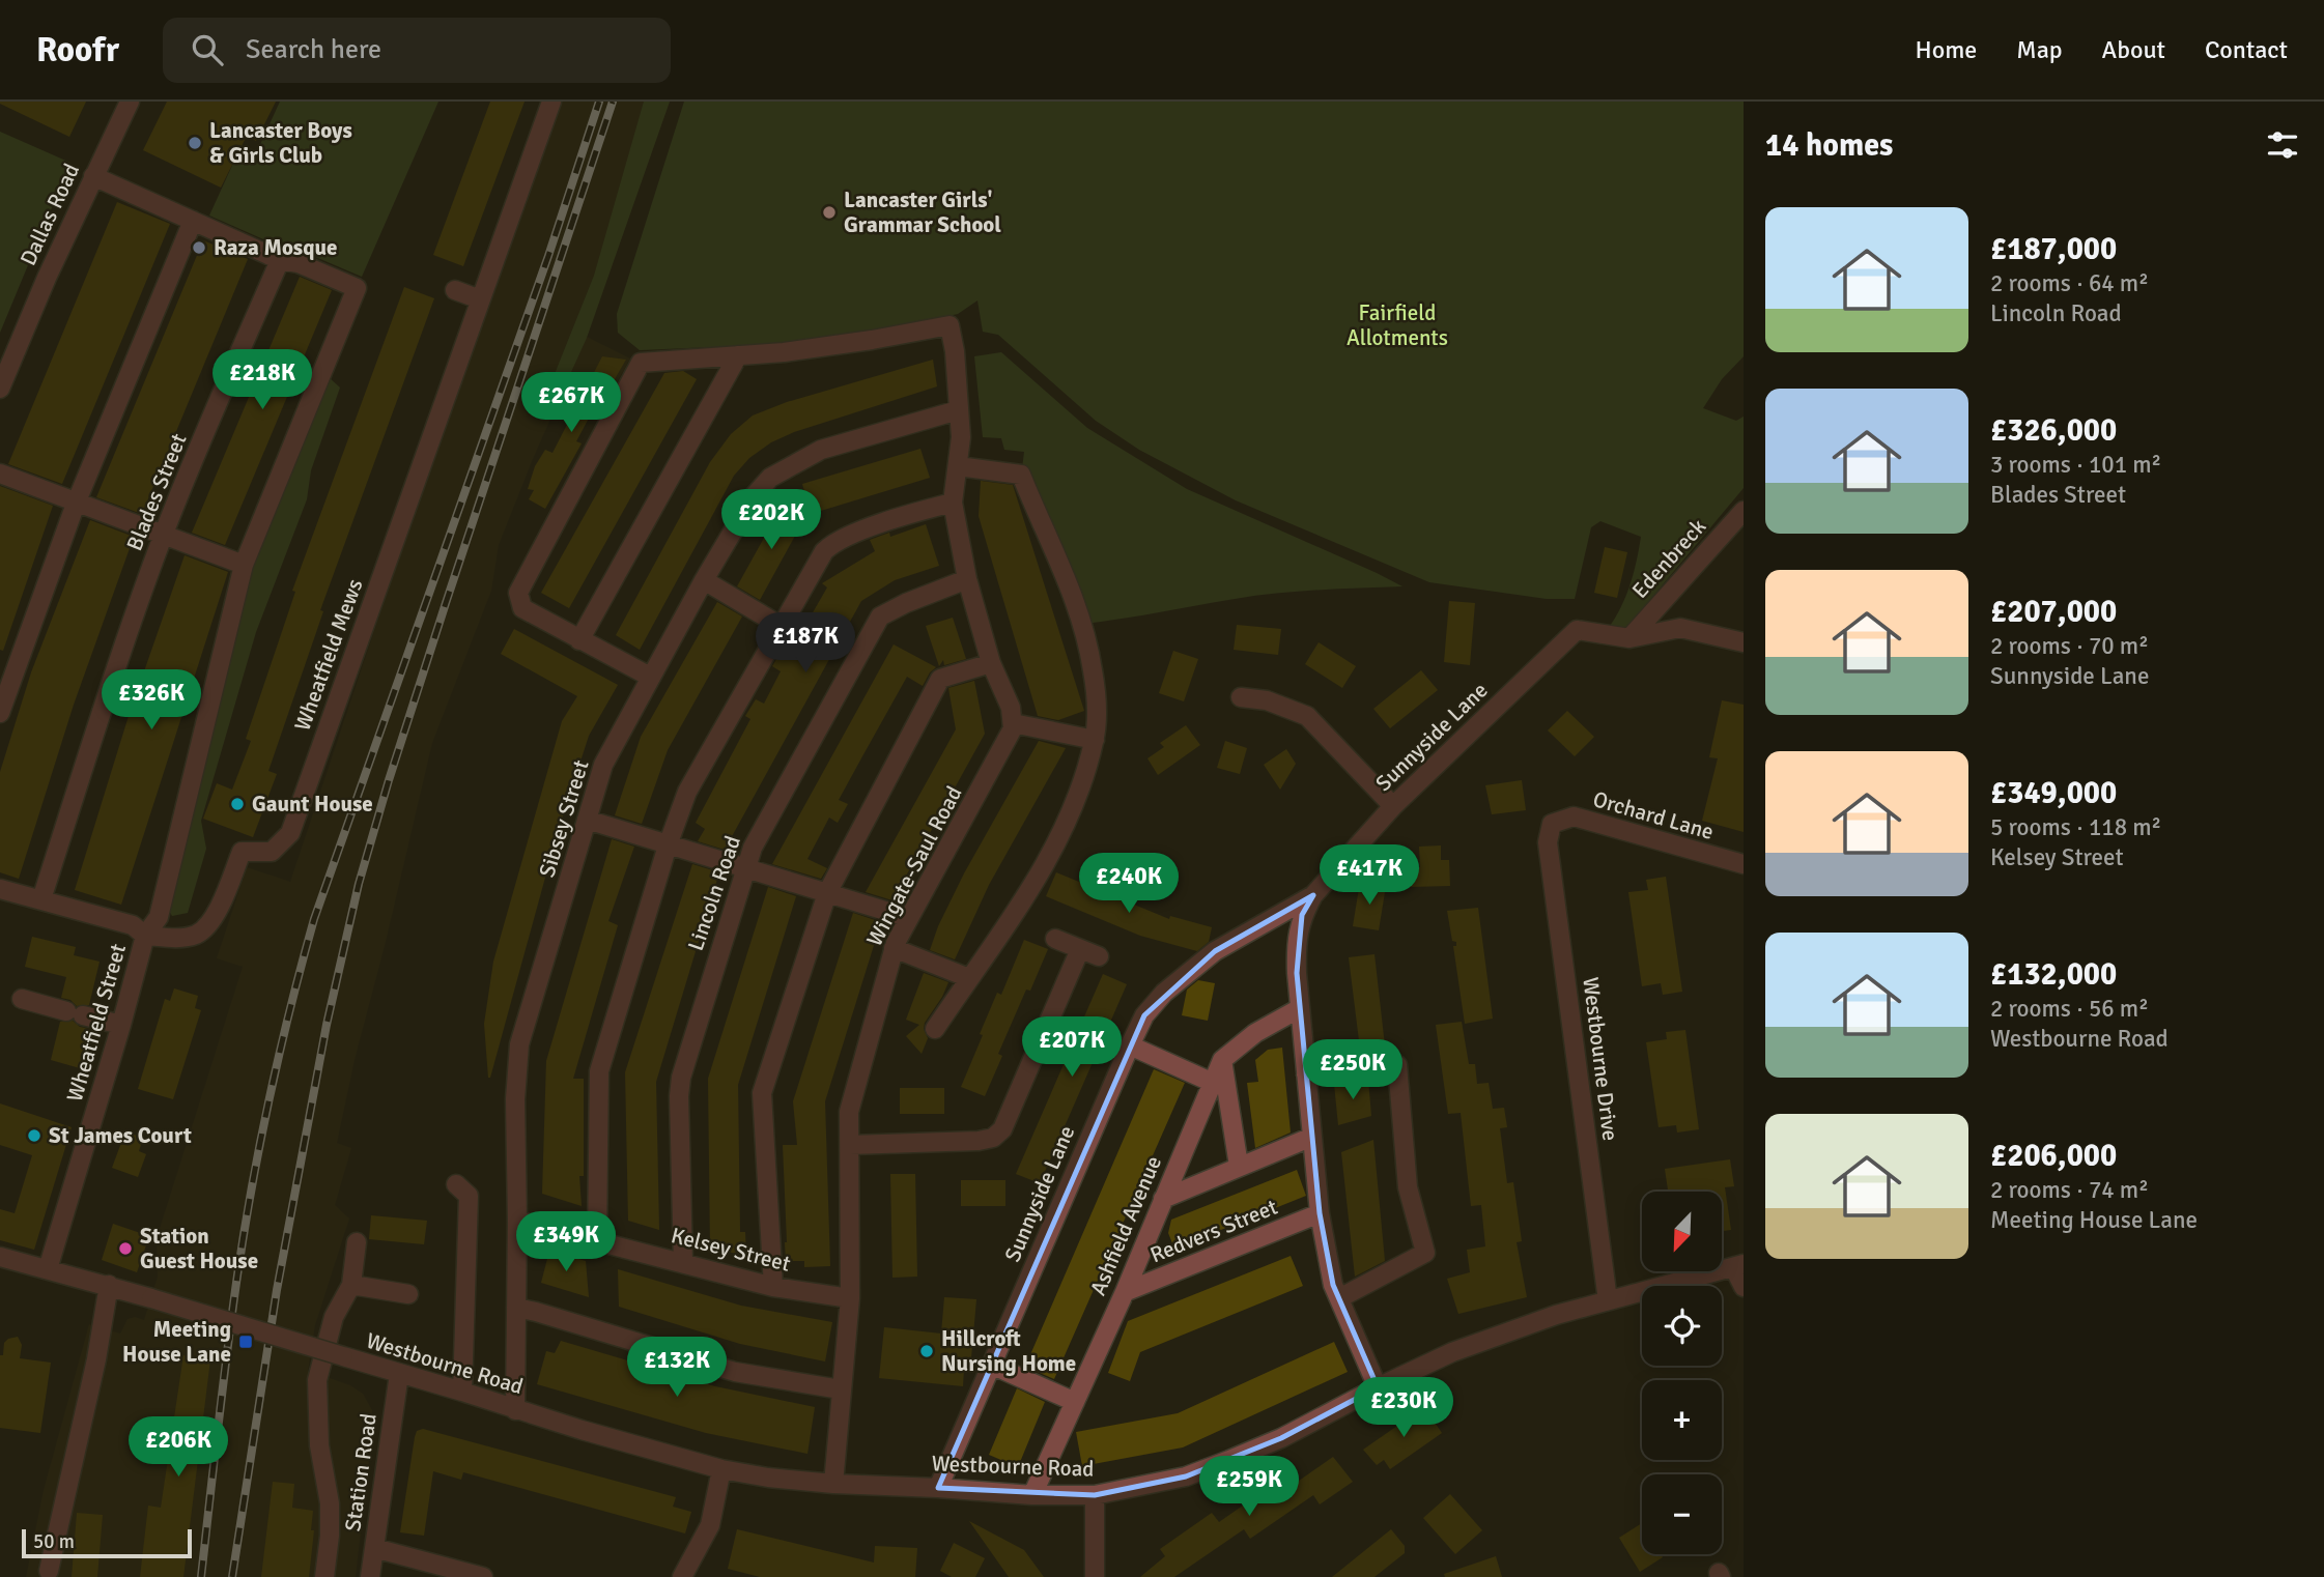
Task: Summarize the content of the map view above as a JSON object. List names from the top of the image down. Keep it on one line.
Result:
{"streets":{"street":["Dallas Road","Blades Street","Edenbreck","Wheatfield Mews","Sunnyside Lane","Orchard Lane","Sibsey Street","Wingate-Saul Road","Lincoln Road","Wheatfield Street","Westbourne Drive","Ashfield Avenue","Redvers Street","Kelsey Street","Westbourne Road","Station Road"]},"crossings":[["Blades Street","Wheatfield Street"],["Edenbreck","Sunnyside Lane"],["Wheatfield Mews","Wheatfield Street"],["Sunnyside Lane","Westbourne Road"],["Orchard Lane","Westbourne Drive"],["Sibsey Street","Kelsey Street"],["Sibsey Street","Westbourne Road"],["Wingate-Saul Road","Kelsey Street"],["Wingate-Saul Road","Westbourne Road"],["Lincoln Road","Kelsey Street"],["Westbourne Drive","Westbourne Road"],["Ashfield Avenue","Redvers Street"],["Ashfield Avenue","Westbourne Road"],["Westbourne Road","Station Road"]],"parks":["Fairfield Allotments"],"places":{"other":["Lancaster Boys & Girls Club","Lancaster Girls' Grammar School","Raza Mosque","Gaunt House","St James Court","Station Guest House","Hillcroft Nursing Home"],"transit":["Meeting House Lane"]},"scale_bar":"50 m","north":"bottom left","page":{"header":"Roofr","search":"Search here","nav":["Home","Map","About","Contact"],"heading":"14 homes","list":[{"name":"£187,000","note":"2 rooms · 64 m² · Lincoln Road"},{"name":"£326,000","note":"3 rooms · 101 m² · Blades Street"},{"name":"£207,000","note":"2 rooms · 70 m² · Sunnyside Lane"},{"name":"£349,000","note":"5 rooms · 118 m² · Kelsey Street"},{"name":"£132,000","note":"2 rooms · 56 m² · Westbourne Road"},{"name":"£206,000","note":"2 rooms · 74 m² · Meeting House Lane"}],"price":["£218K","£267K","£202K","£187K","£326K","£417K","£240K","£207K","£250K","£349K","£132K","£230K","£206K","£259K"],"map_buttons":["+","−"],"scale":"50 m"}}
